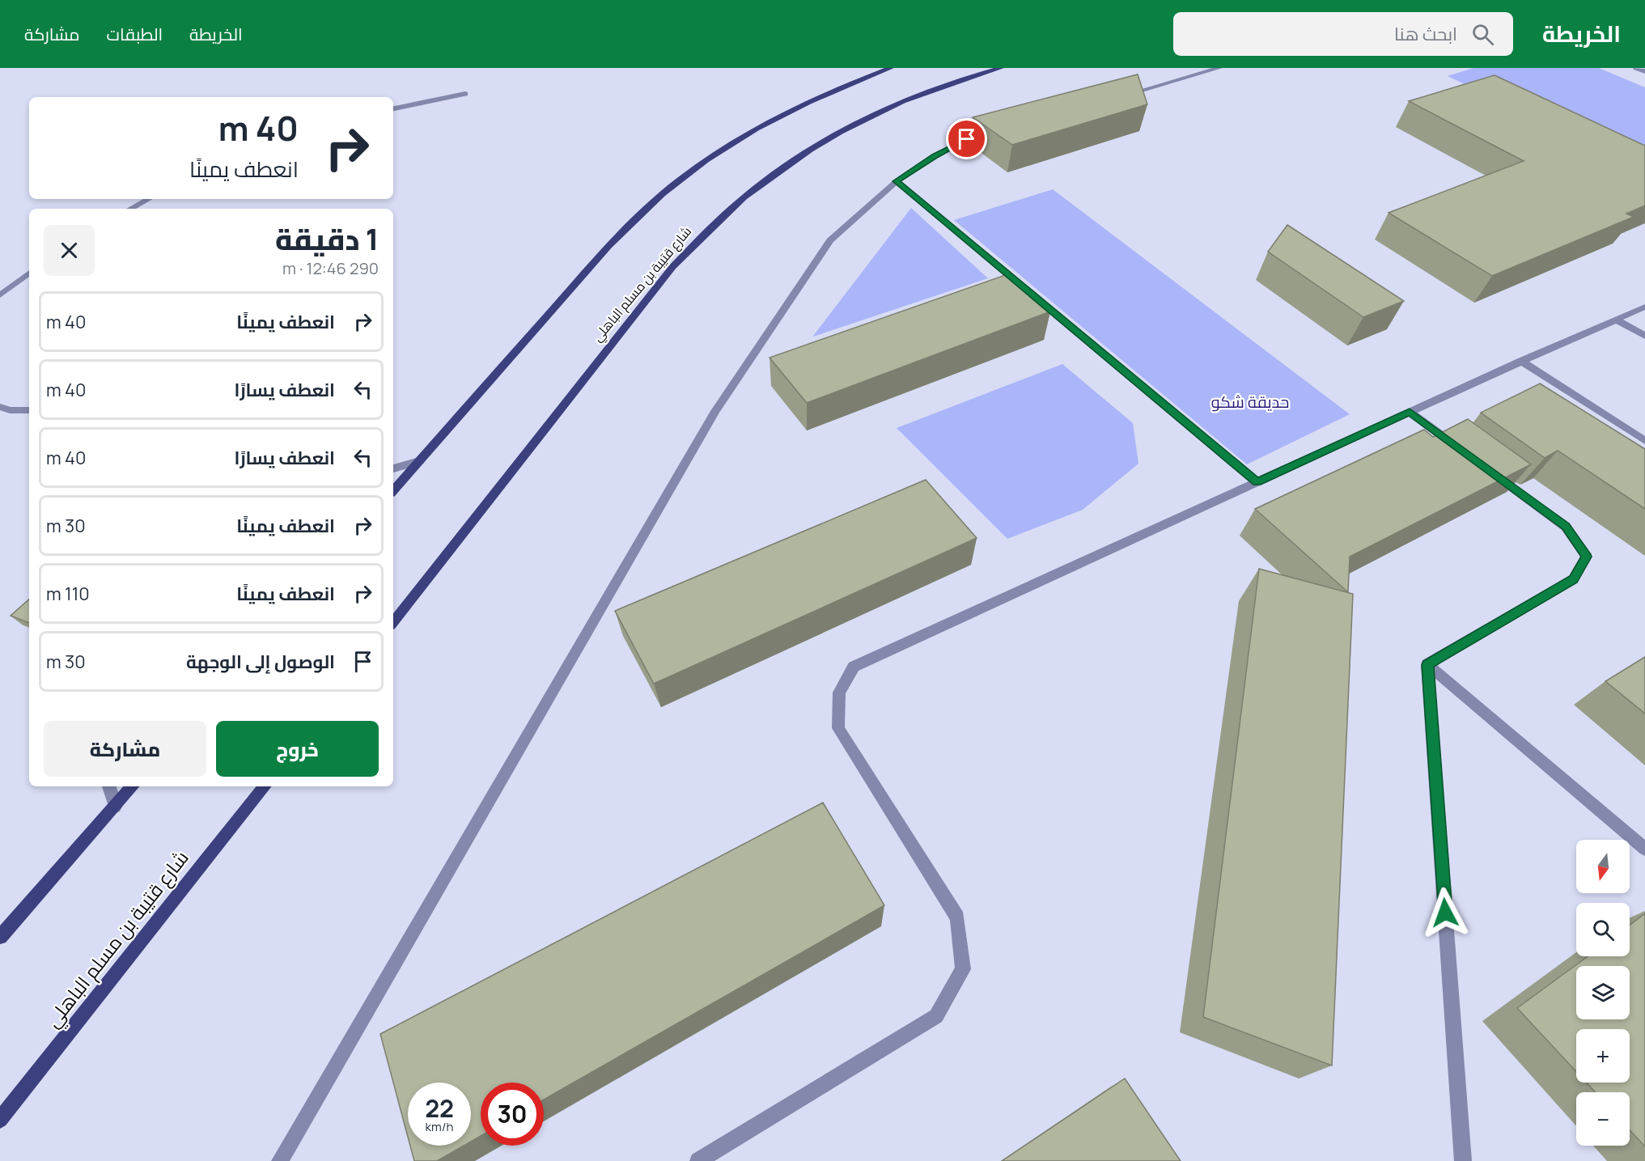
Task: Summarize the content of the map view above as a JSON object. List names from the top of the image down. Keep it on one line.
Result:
{"streets":{"main road":["شارع قتيبة بن مسلم الباهلي"]},"parks":["حديقة شكو"],"north":"bottom","page":{"header":"الخريطة","search":"ابحث هنا","nav":["الخريطة","الطبقات","مشاركة"],"turn":["40 m","انعطف يمينًا"],"heading":["1 دقيقة","290 m · 12:46"],"list":[{"name":"انعطف يمينًا","value":"40 m"},{"name":"انعطف يسارًا","value":"40 m"},{"name":"انعطف يسارًا","value":"40 m"},{"name":"انعطف يمينًا","value":"30 m"},{"name":"انعطف يمينًا","value":"110 m"},{"name":"الوصول إلى الوجهة","value":"30 m"}],"buttons":["خروج","مشاركة"],"map_buttons":["+","−"],"speed":"22 km/h","limit":"30"}}
